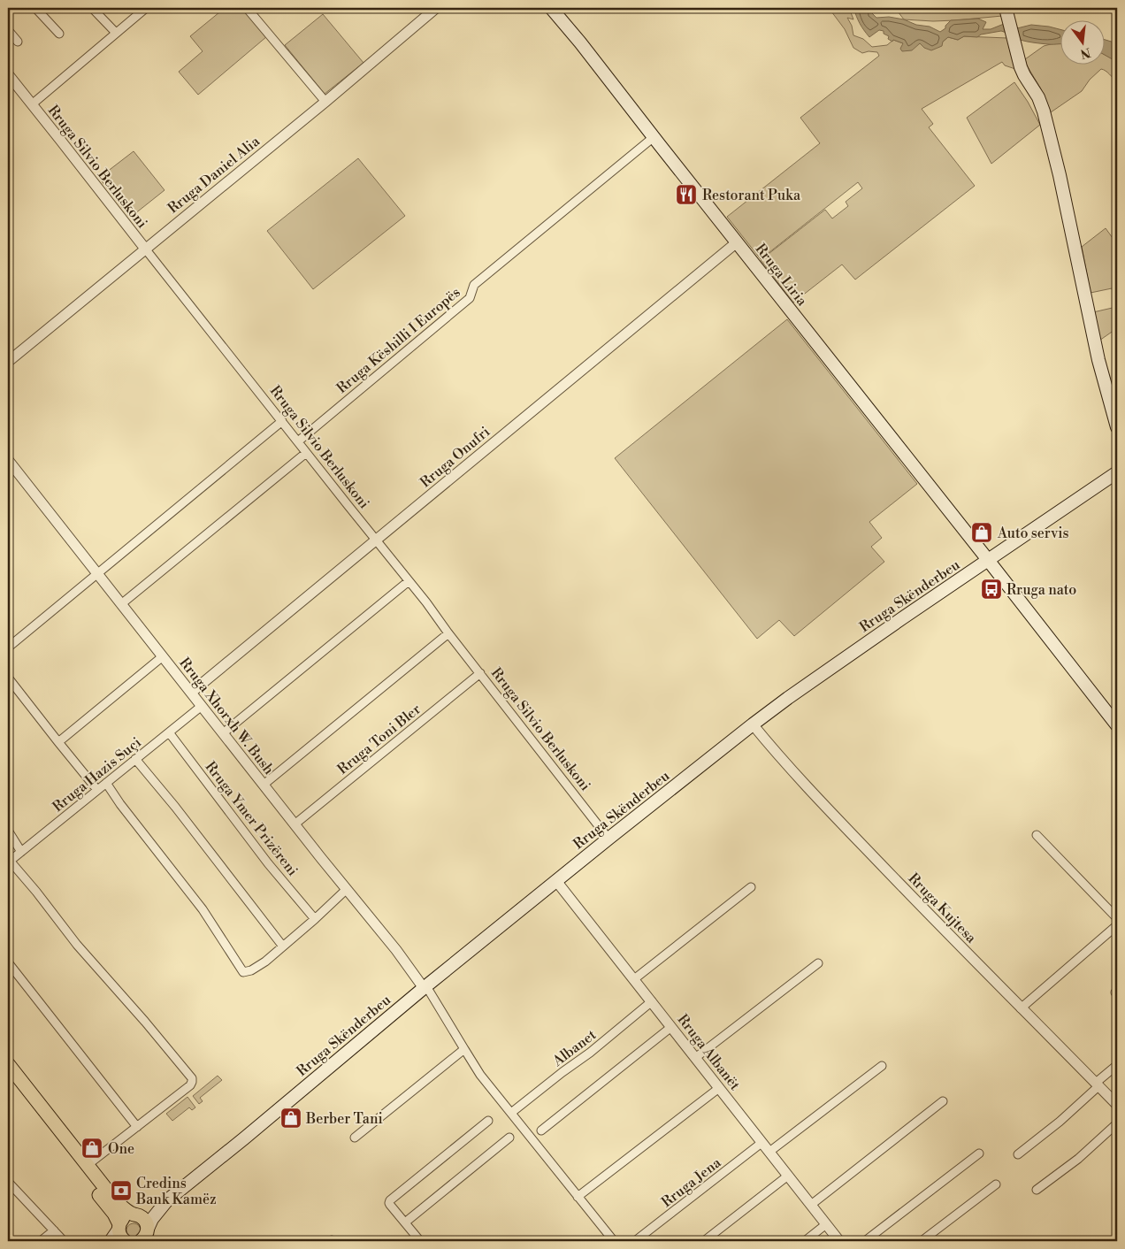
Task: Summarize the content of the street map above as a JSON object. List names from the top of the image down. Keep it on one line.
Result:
{"streets":{"main road":["Rruga Liria","Rruga Skënderbeu"],"street":["Rruga Silvio Berluskoni","Rruga Daniel Alia","Rruga Këshilli I Europës","Rruga Onufri","Rruga Xhorxh W. Bush","Rruga Toni Bler","Rruga Hazis Suçi","Rruga Ymer Prizëreni","Rruga Kujtesa","Albanet","Rruga Albanët","Rruga Jena"]},"crossings":[["Rruga Silvio Berluskoni","Rruga Daniel Alia"],["Rruga Silvio Berluskoni","Rruga Këshilli I Europës"],["Rruga Silvio Berluskoni","Rruga Onufri"],["Rruga Silvio Berluskoni","Rruga Skënderbeu"],["Rruga Silvio Berluskoni","Rruga Toni Bler"],["Rruga Liria","Rruga Këshilli I Europës"],["Rruga Liria","Rruga Onufri"],["Rruga Liria","Rruga Skënderbeu"],["Rruga Onufri","Rruga Xhorxh W. Bush"],["Rruga Skënderbeu","Rruga Xhorxh W. Bush"],["Rruga Skënderbeu","Rruga Kujtesa"],["Rruga Skënderbeu","Rruga Albanët"],["Rruga Xhorxh W. Bush","Rruga Toni Bler"],["Rruga Xhorxh W. Bush","Rruga Hazis Suçi"],["Rruga Hazis Suçi","Rruga Ymer Prizëreni"],["Albanet","Rruga Albanët"],["Rruga Albanët","Rruga Jena"]],"places":{"restaurant":["Restorant Puka"],"shop":["Auto servis","Berber Tani","One"],"bus stop":["Rruga nato"],"bank":["Credins Bank Kamëz"]},"north":"bottom"}
